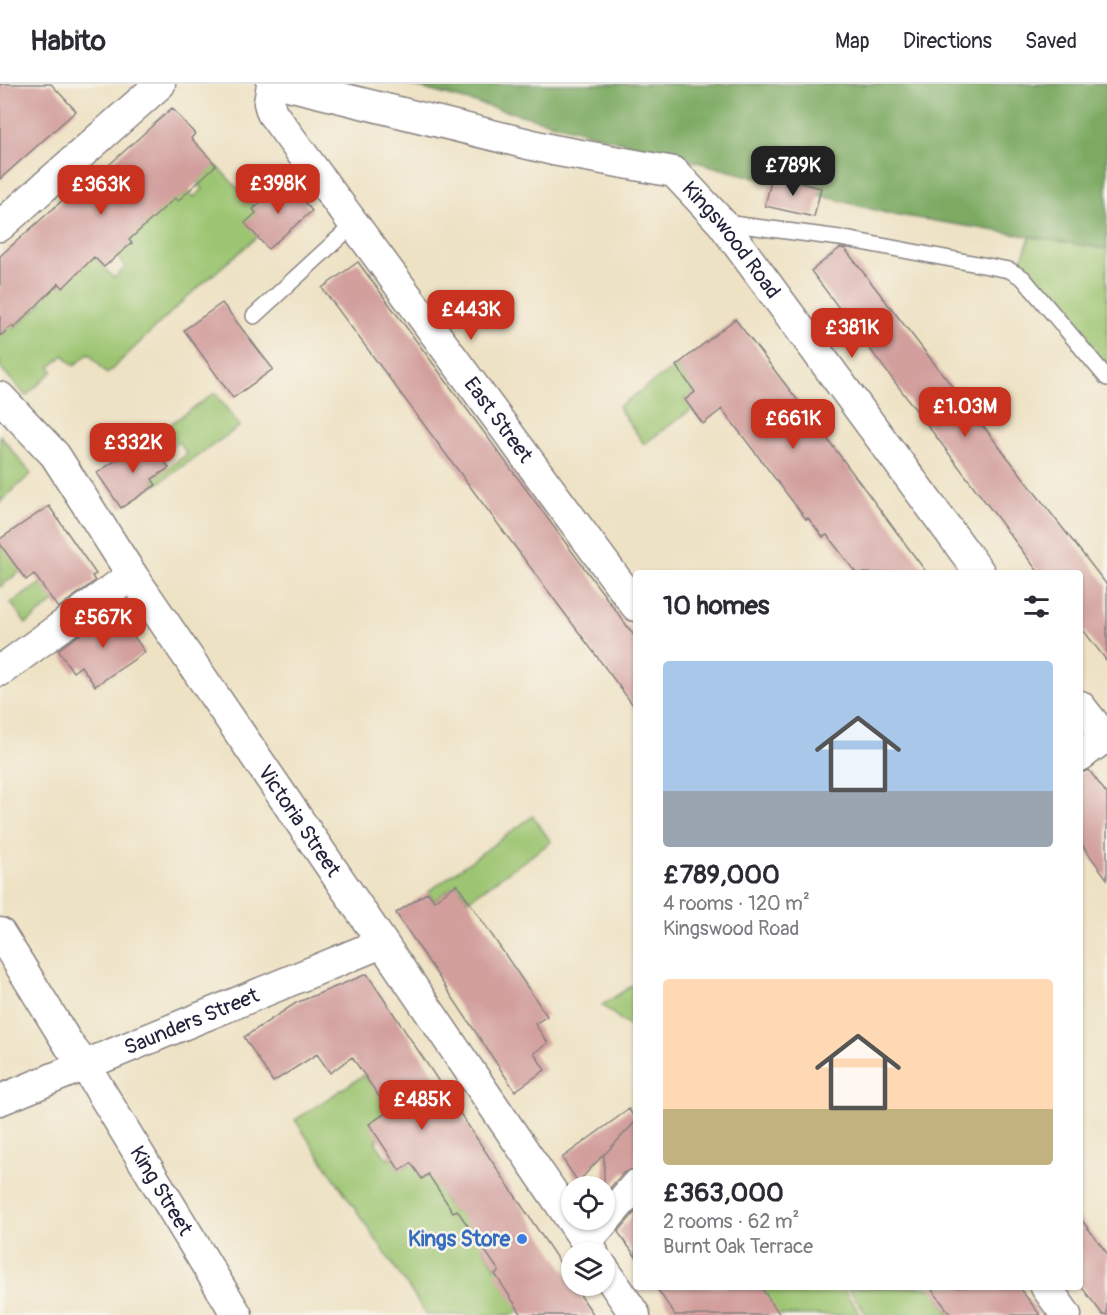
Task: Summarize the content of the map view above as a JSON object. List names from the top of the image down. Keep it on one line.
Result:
{"streets":{"street":["Kingswood Road","East Street","Victoria Street","Saunders Street","King Street"]},"crossings":[["Victoria Street","Saunders Street"],["Saunders Street","King Street"]],"places":["Kings Store"],"page":{"header":"Habito","nav":["Map","Directions","Saved"],"price":["£789K","£398K","£363K","£443K","£381K","£1.03M","£661K","£332K","£567K","£485K"],"heading":"10 homes","list":[{"name":"£789,000","note":"4 rooms · 120 m² · Kingswood Road"},{"name":"£363,000","note":"2 rooms · 62 m² · Burnt Oak Terrace"}]}}
